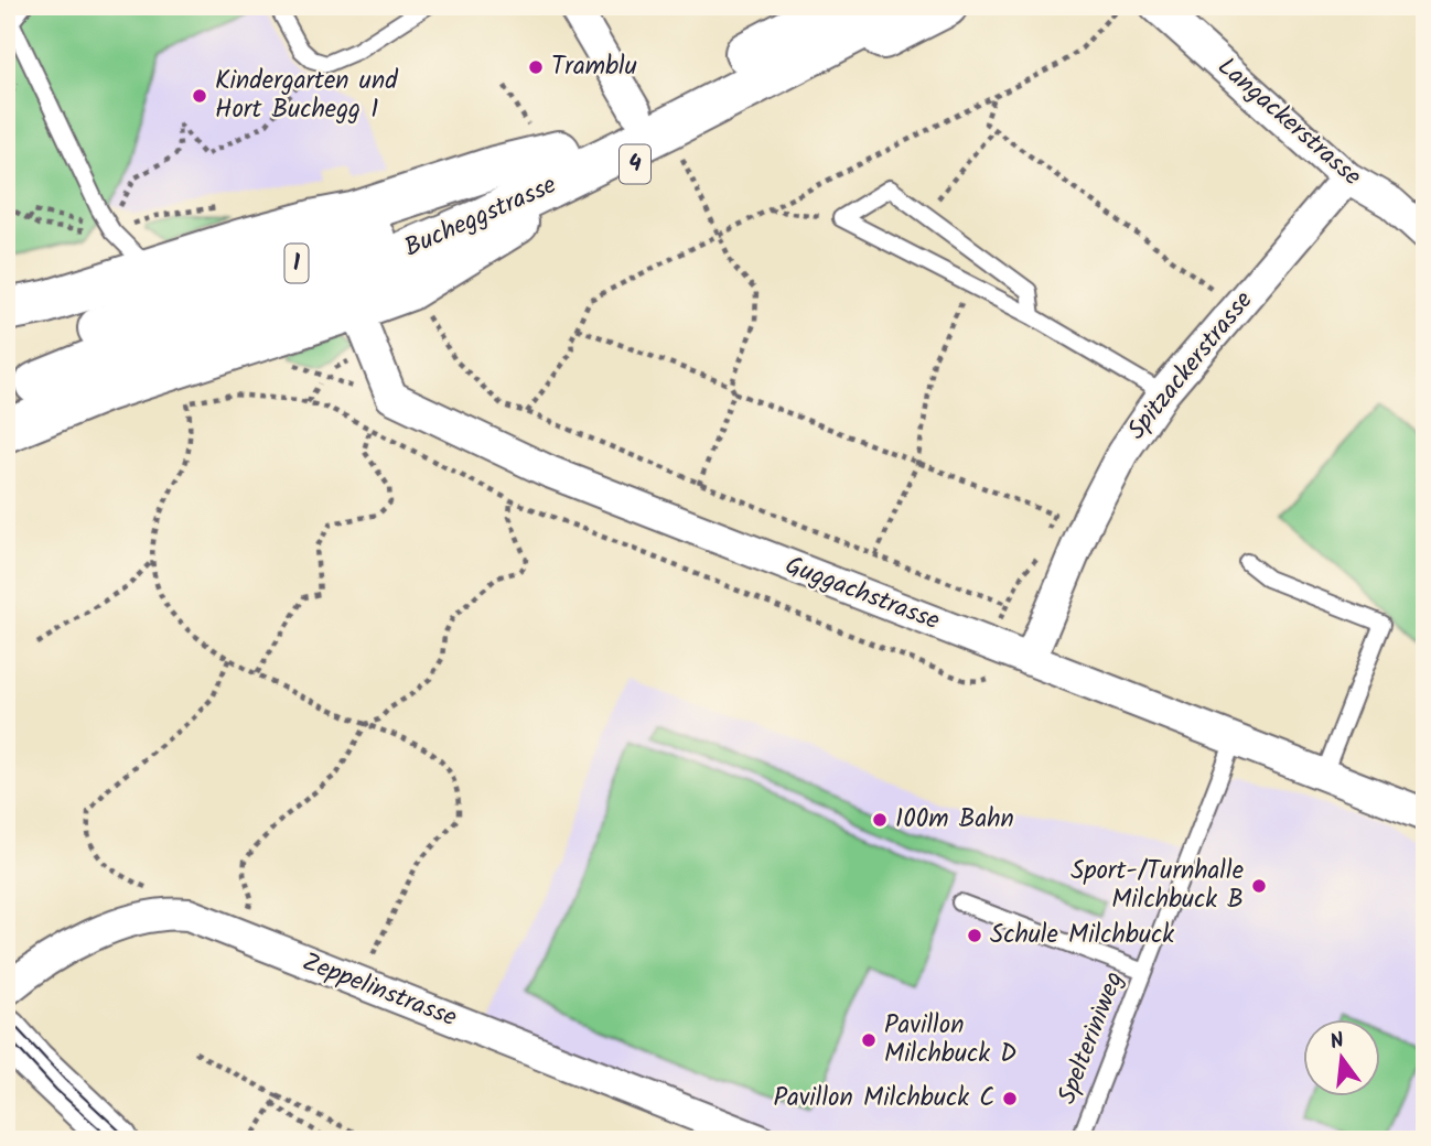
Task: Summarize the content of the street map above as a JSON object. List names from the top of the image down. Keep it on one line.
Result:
{"streets":{"main road":["4","Bucheggstrasse","1"],"street":["Langackerstrasse","Spitzackerstrasse","Guggachstrasse","Zeppelinstrasse"],"lane":["Spelteriniweg"]},"crossings":[["Langackerstrasse","Spitzackerstrasse"],["4","Bucheggstrasse"],["Bucheggstrasse","Guggachstrasse"],["Spitzackerstrasse","Guggachstrasse"],["Guggachstrasse","Spelteriniweg"]],"places":["Tramblu","Kindergarten und Hort Buchegg 1","100m Bahn","Sport-/Turnhalle Milchbuck B","Schule Milchbuck","Pavillon Milchbuck D","Pavillon Milchbuck C"],"north":"top"}
